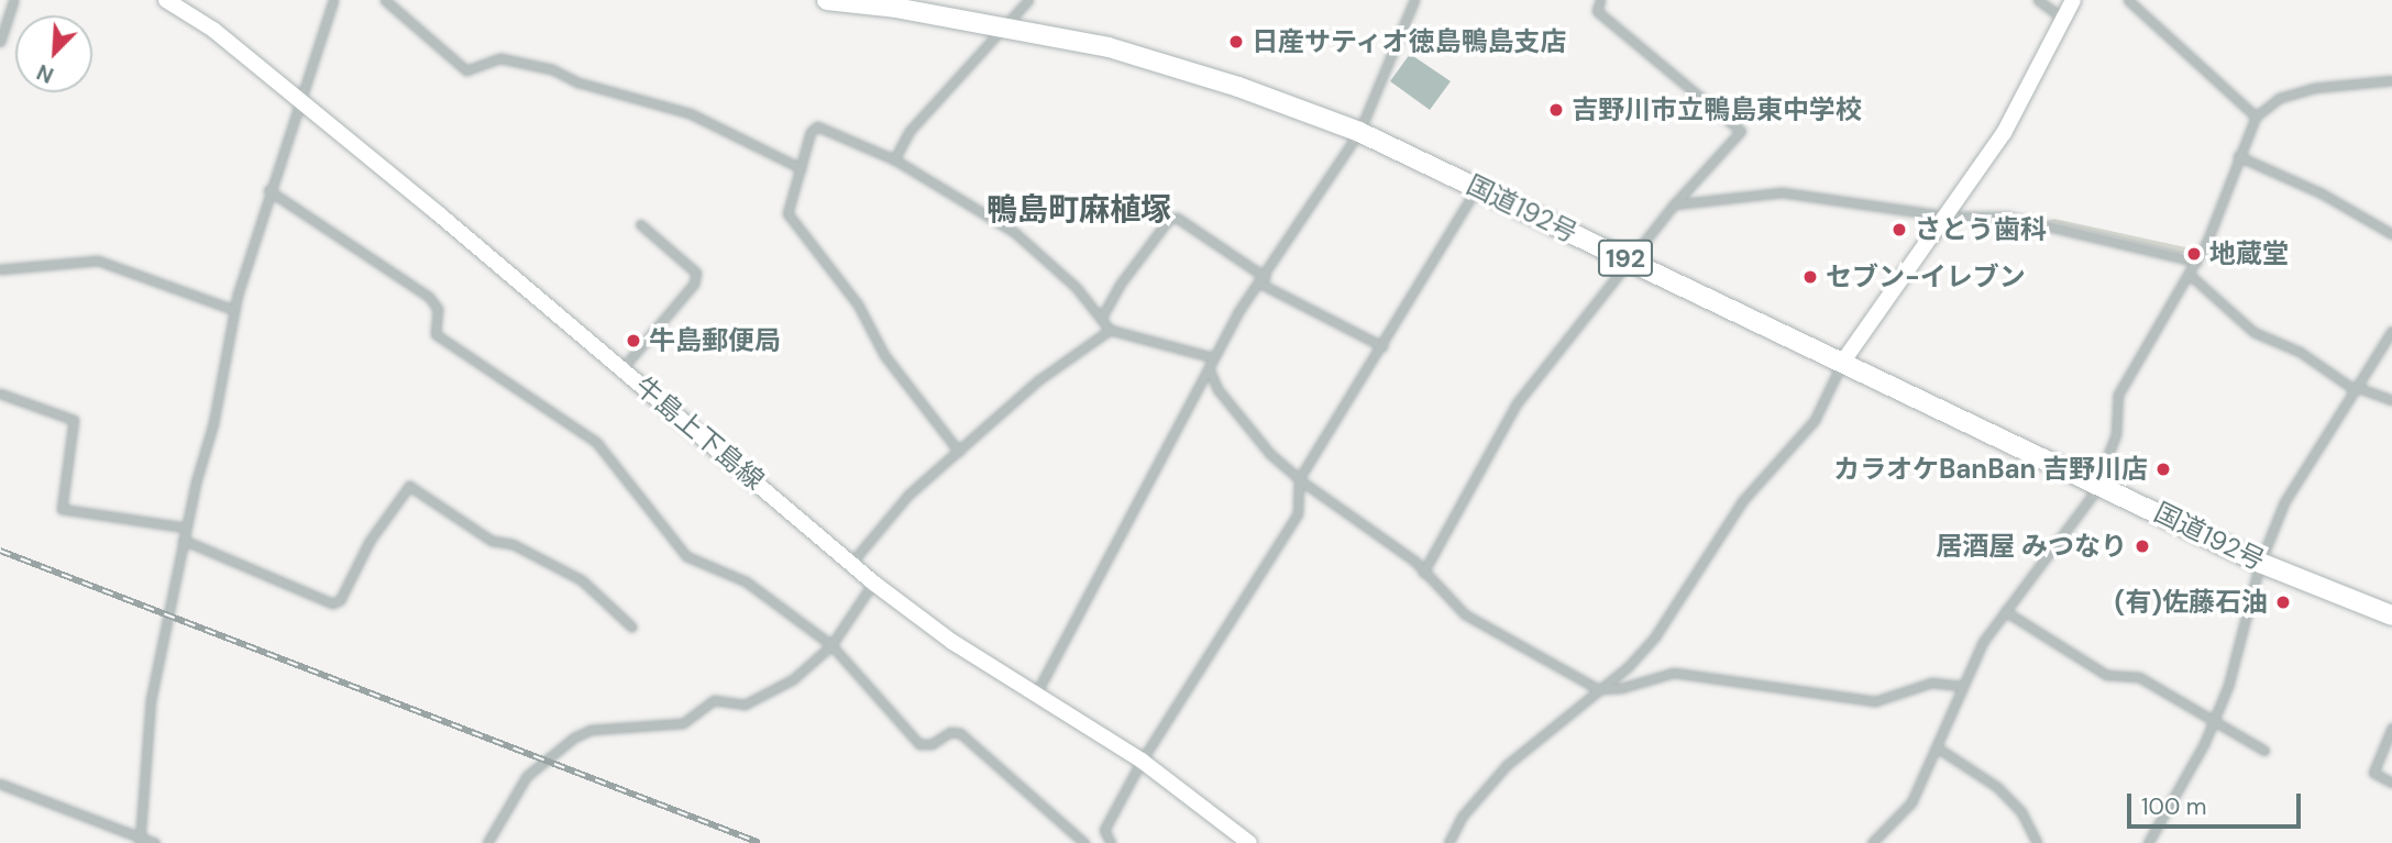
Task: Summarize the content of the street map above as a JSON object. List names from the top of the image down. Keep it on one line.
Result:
{"streets":{"highway":["国道192号","192"],"main road":["牛島上下島線"]},"districts":["鴨島町麻植塚"],"places":["日産サティオ徳島鴨島支店","吉野川市立鴨島東中学校","さとう歯科","地蔵堂","セブン-イレブン","牛島郵便局","カラオケBanBan 吉野川店","居酒屋 みつなり","(有)佐藤石油"],"scale_bar":"100 m","north":"bottom left"}
